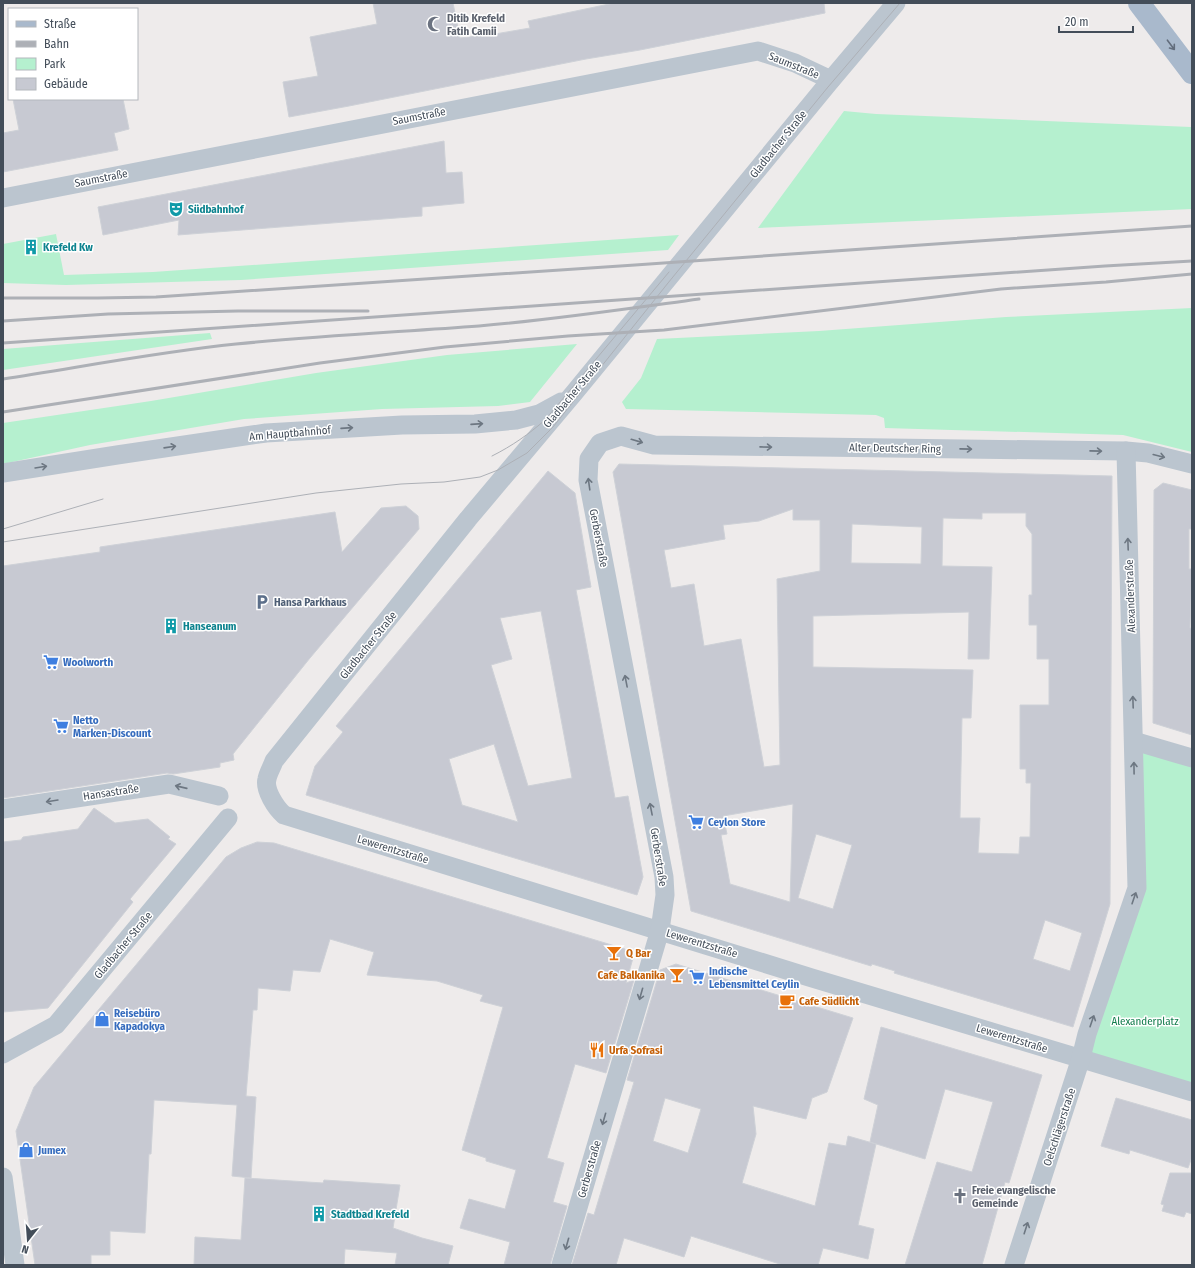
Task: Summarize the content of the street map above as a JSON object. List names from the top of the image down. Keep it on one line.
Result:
{"streets":{"street":["Saumstraße","Gladbacher Straße","Am Hauptbahnhof","Alter Deutscher Ring","Gerberstraße","Alexanderstraße","Hansastraße","Lewerentzstraße","Oelschlägerstraße"]},"crossings":[["Saumstraße","Gladbacher Straße"],["Gladbacher Straße","Am Hauptbahnhof"],["Gladbacher Straße","Lewerentzstraße"],["Alter Deutscher Ring","Gerberstraße"],["Alter Deutscher Ring","Alexanderstraße"],["Gerberstraße","Lewerentzstraße"],["Lewerentzstraße","Oelschlägerstraße"]],"one_way":["Am Hauptbahnhof","Alter Deutscher Ring","Alexanderstraße","Hansastraße","Oelschlägerstraße"],"parks":["Alexanderplatz"],"places":{"mosque":["Ditib Krefeld Fatih Camii"],"theatre":["Südbahnhof"],"building":["Krefeld Kw","Hanseanum","Stadtbad Krefeld"],"parking":["Hansa Parkhaus"],"supermarket":["Woolworth","Netto Marken-Discount","Ceylon Store","Indische Lebensmittel Ceylin"],"bar":["Q Bar","Cafe Balkanika"],"cafe":["Cafe Südlicht"],"shop":["Reisebüro Kapadokya","Jumex"],"restaurant":["Urfa Sofrasi"],"church":["Freie evangelische Gemeinde"]},"legend":["Straße","Bahn","Park","Gebäude"],"scale_bar":"20 m","north":"bottom"}
